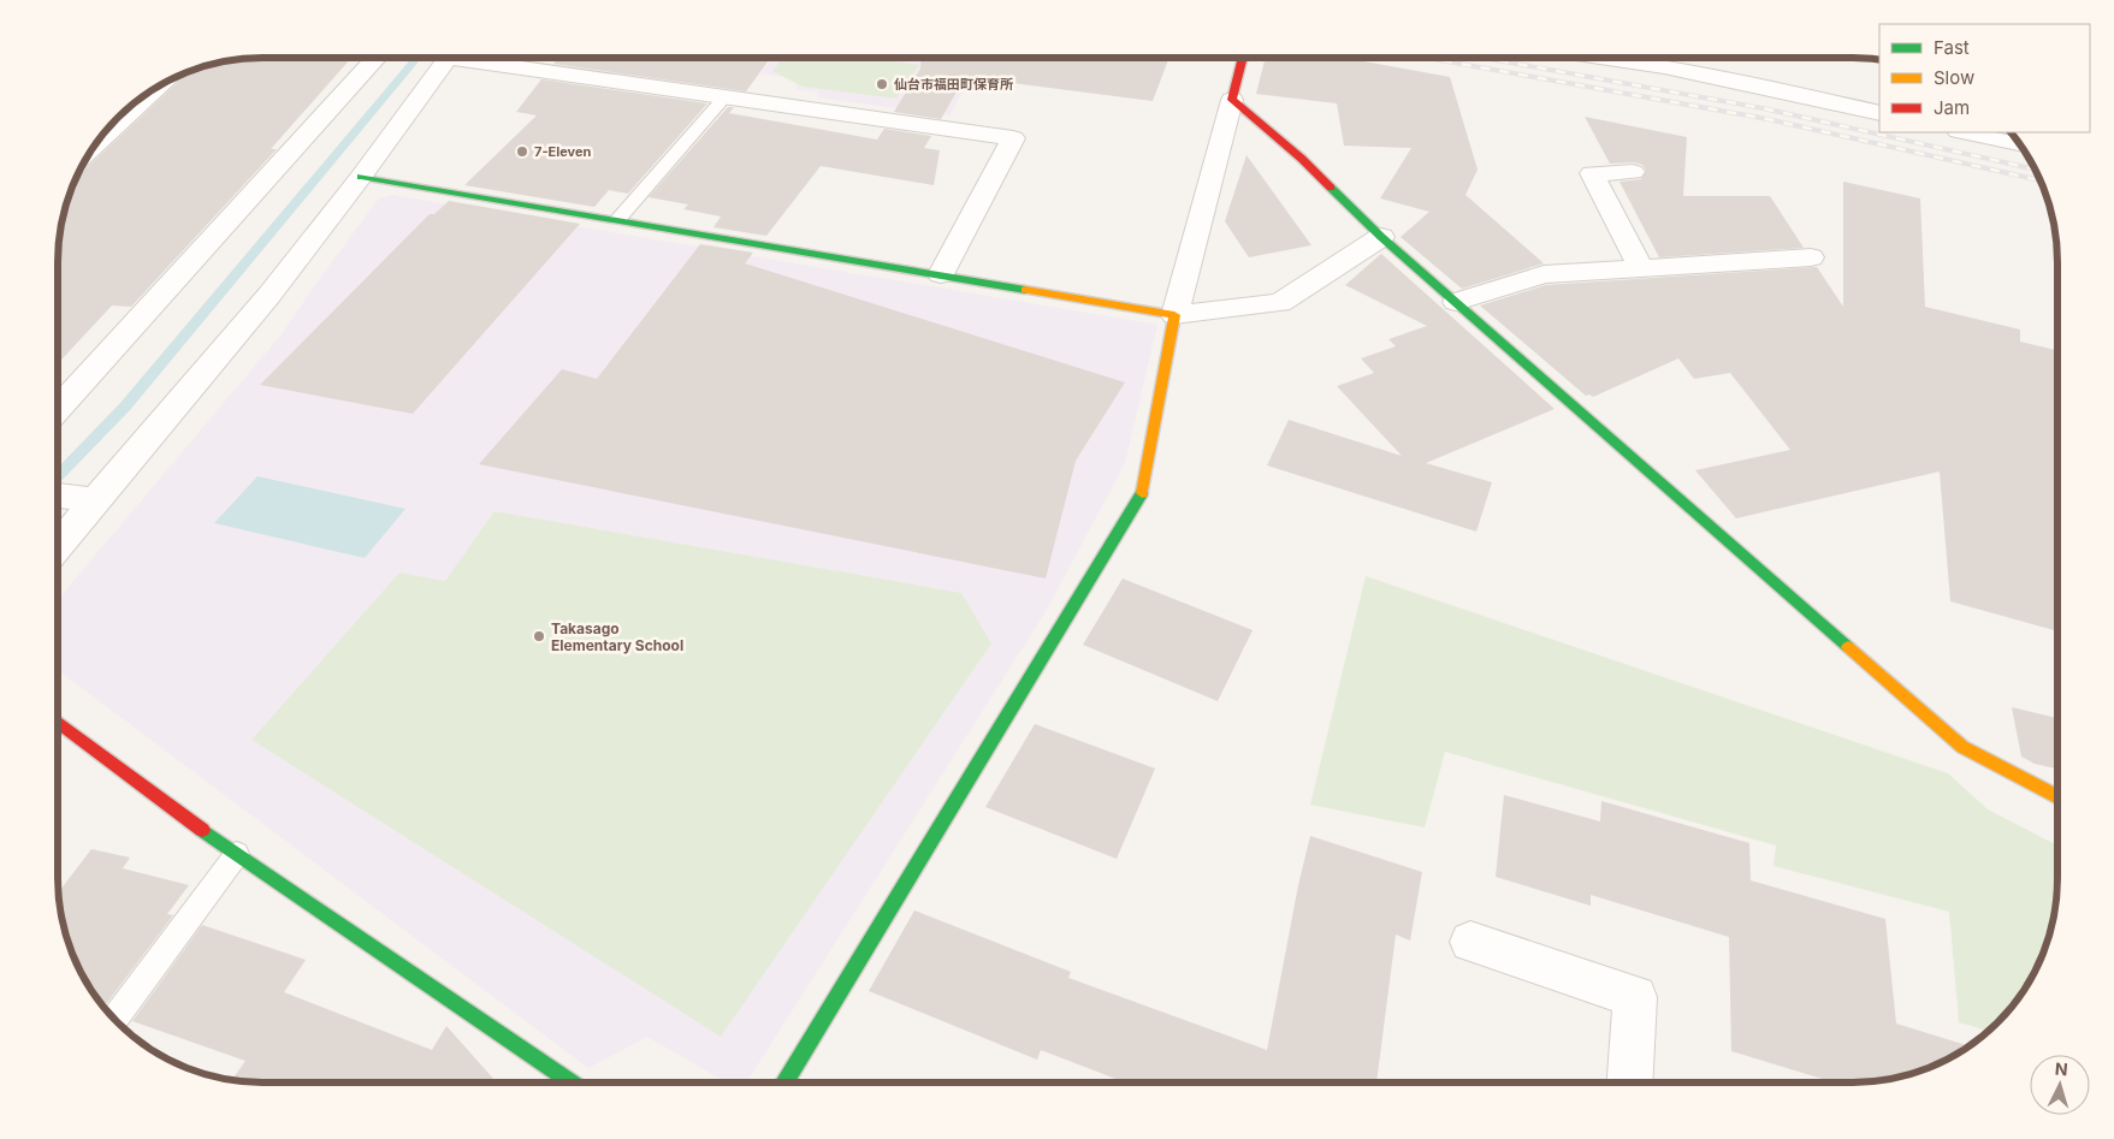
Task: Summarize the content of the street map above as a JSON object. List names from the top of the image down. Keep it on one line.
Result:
{"places":["仙台市福田町保育所","7-Eleven","Takasago Elementary School"],"legend":["Fast","Slow","Jam"],"north":"top"}
